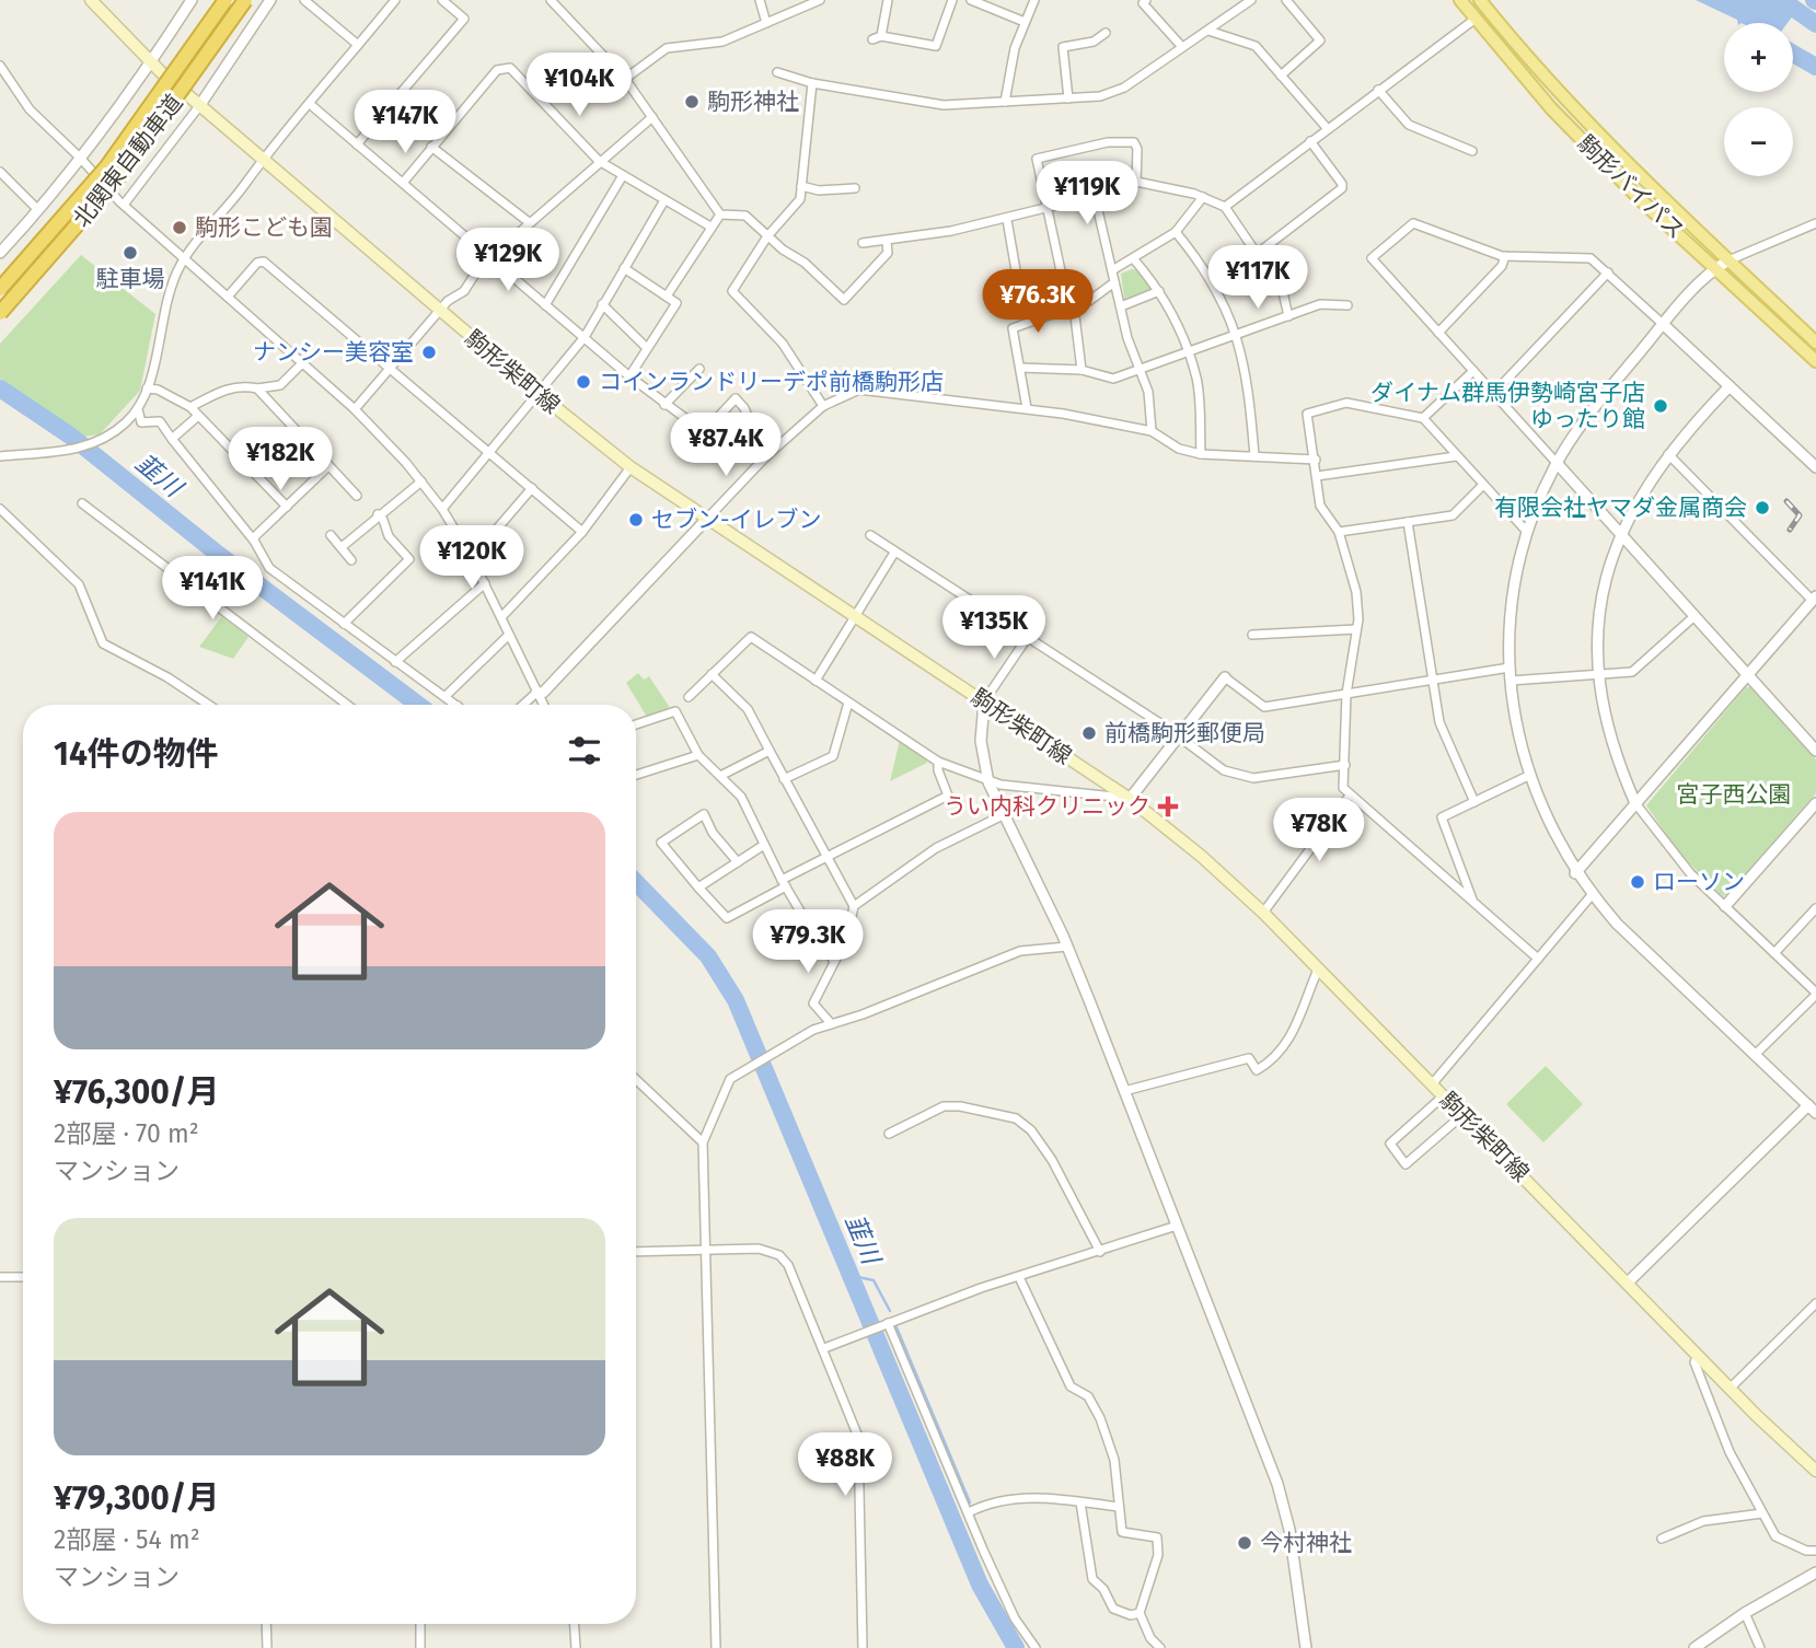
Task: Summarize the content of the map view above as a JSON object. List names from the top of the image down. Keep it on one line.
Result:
{"streets":{"highway":["北関東自動車道"],"main road":["駒形バイパス","駒形柴町線"]},"water":["韮川"],"parks":["宮子西公園"],"places":{"other":["駒形神社","駒形こども園","駐車場","ナンシー美容室","コインランドリーデポ前橋駒形店","ダイナム群馬伊勢崎宮子店 ゆったり館","有限会社ヤマダ金属商会","セブン-イレブン","前橋駒形郵便局","ローソン","今村神社"],"health":["うい内科クリニック"]},"page":{"map_buttons":["+","−"],"price":["¥104K","¥147K","¥119K","¥129K","¥117K","¥76.3K","¥87.4K","¥182K","¥120K","¥141K","¥135K","¥78K","¥79.3K","¥88K"],"heading":"14件の物件","list":[{"name":"¥76,300/月","note":"2部屋 · 70 m² · マンション"},{"name":"¥79,300/月","note":"2部屋 · 54 m² · マンション"}]}}
